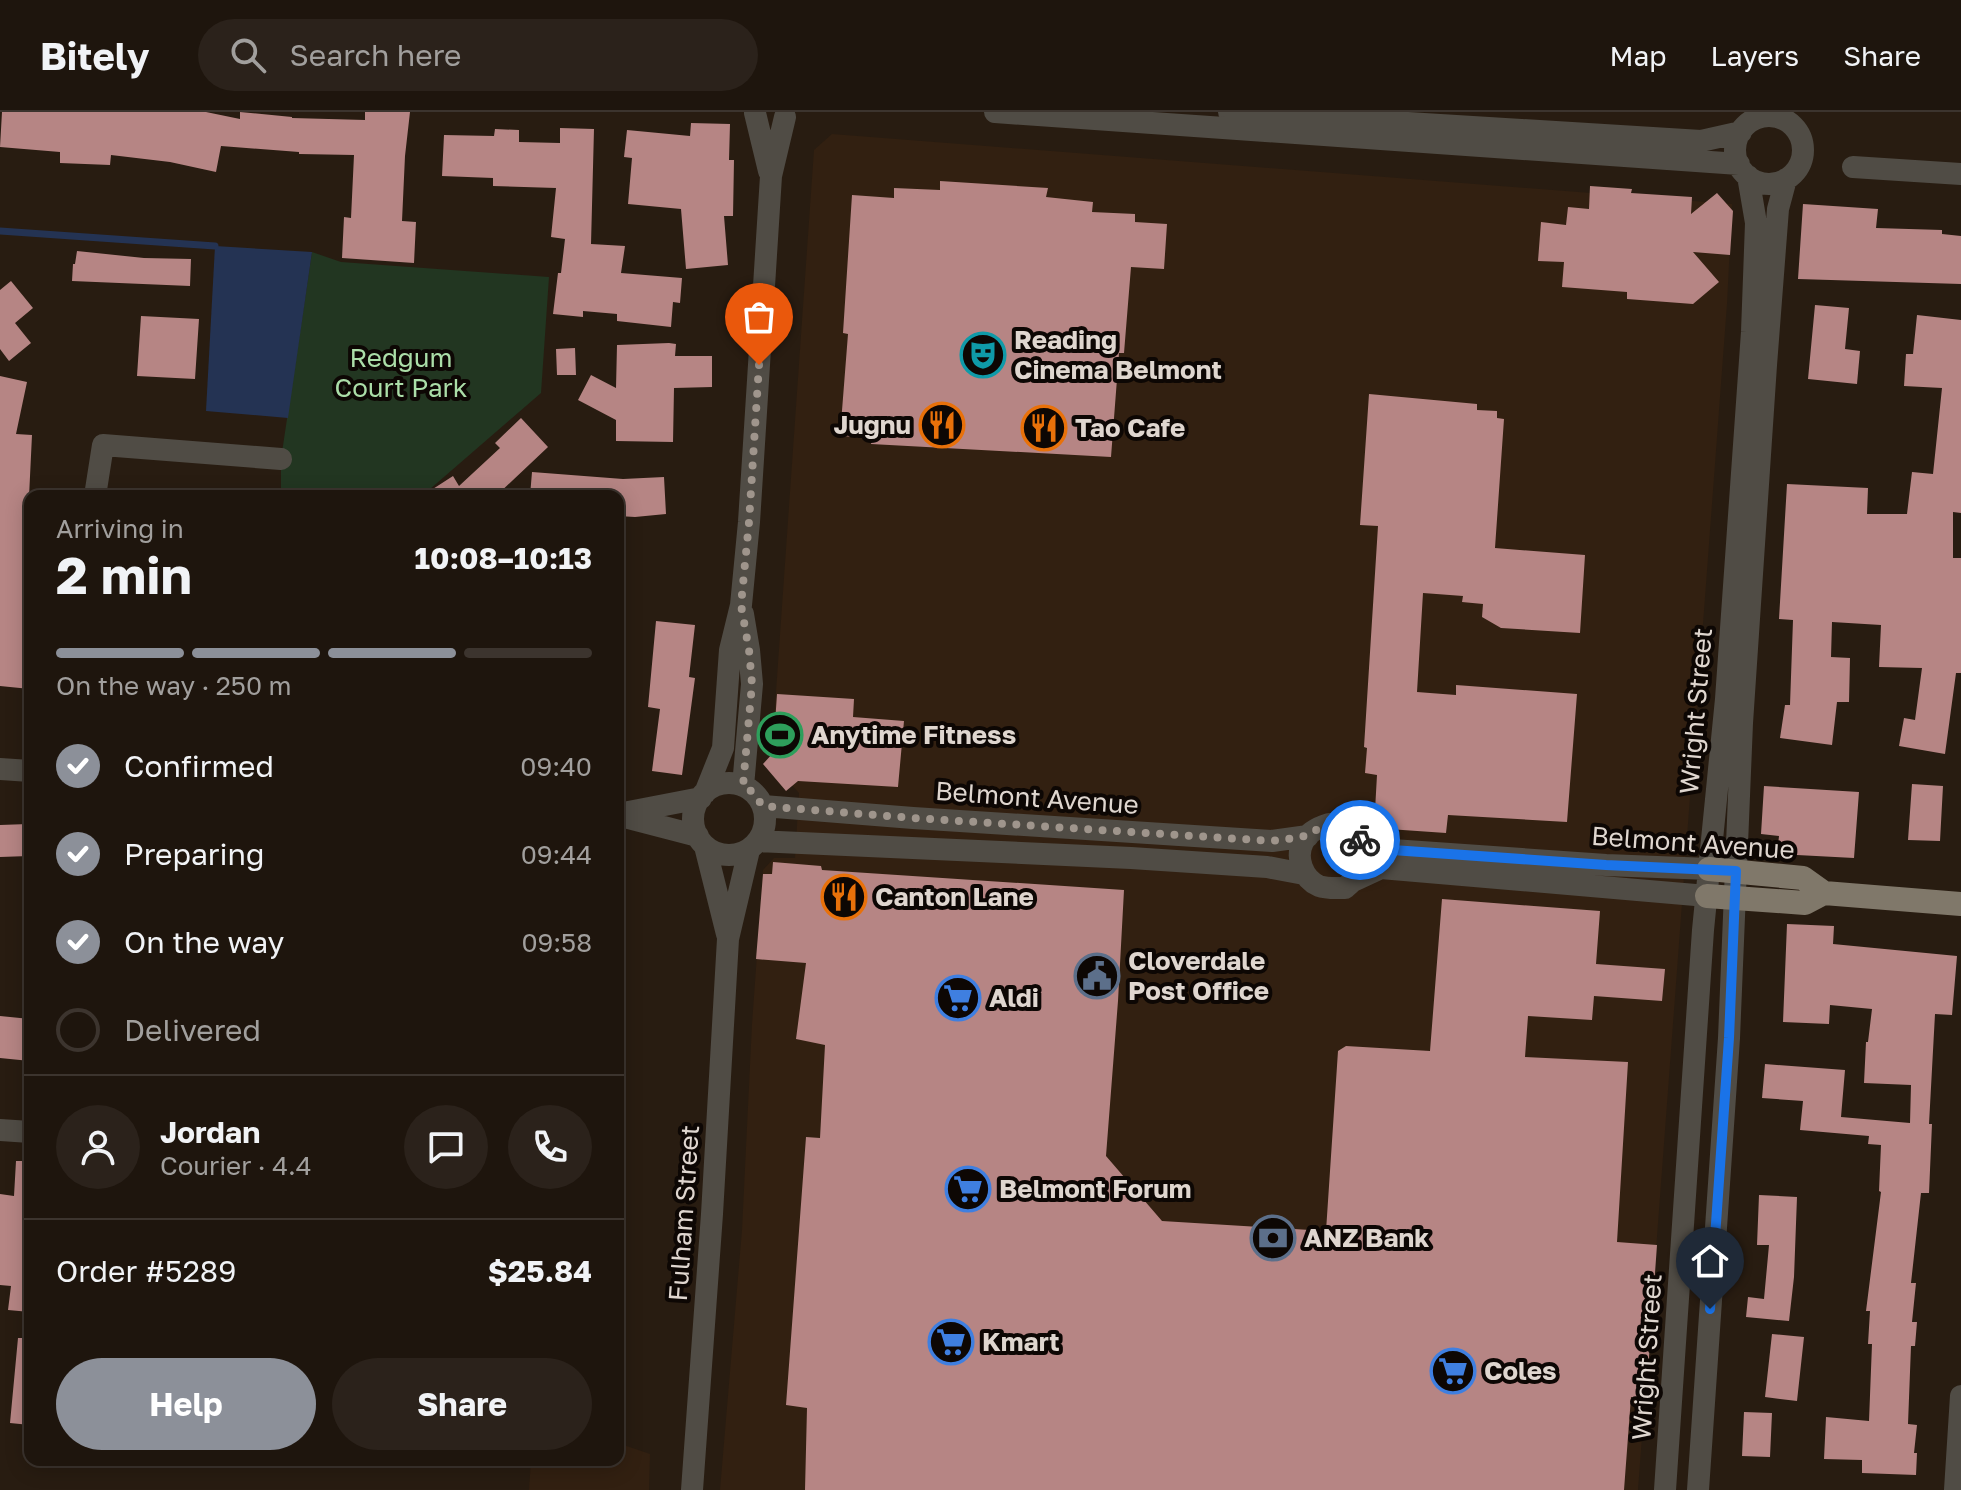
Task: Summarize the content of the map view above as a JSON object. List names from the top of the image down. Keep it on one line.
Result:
{"streets":{"main road":["Belmont Avenue"],"street":["Wright Street","Fulham Street"]},"crossings":[["Wright Street","Belmont Avenue"],["Belmont Avenue","Fulham Street"]],"parks":["Redgum Court Park"],"places":{"theatre":["Reading Cinema Belmont"],"restaurant":["Jugnu","Tao Cafe","Canton Lane"],"sports":["Anytime Fitness"],"public building":["Cloverdale Post Office"],"supermarket":["Aldi","Belmont Forum","Kmart","Coles"],"bank":["ANZ Bank"]},"page":{"header":"Bitely","search":"Search here","nav":["Map","Layers","Share"],"heading":["2 min","Arriving in","10:08–10:13"],"panel":["Jordan","Courier · 4.4","Order #5289","$25.84"],"bar":"On the way · 250 m","list":[["Confirmed","09:40"],["Preparing","09:44"],["On the way","09:58"],"Delivered"],"buttons":["Help","Share"]}}
